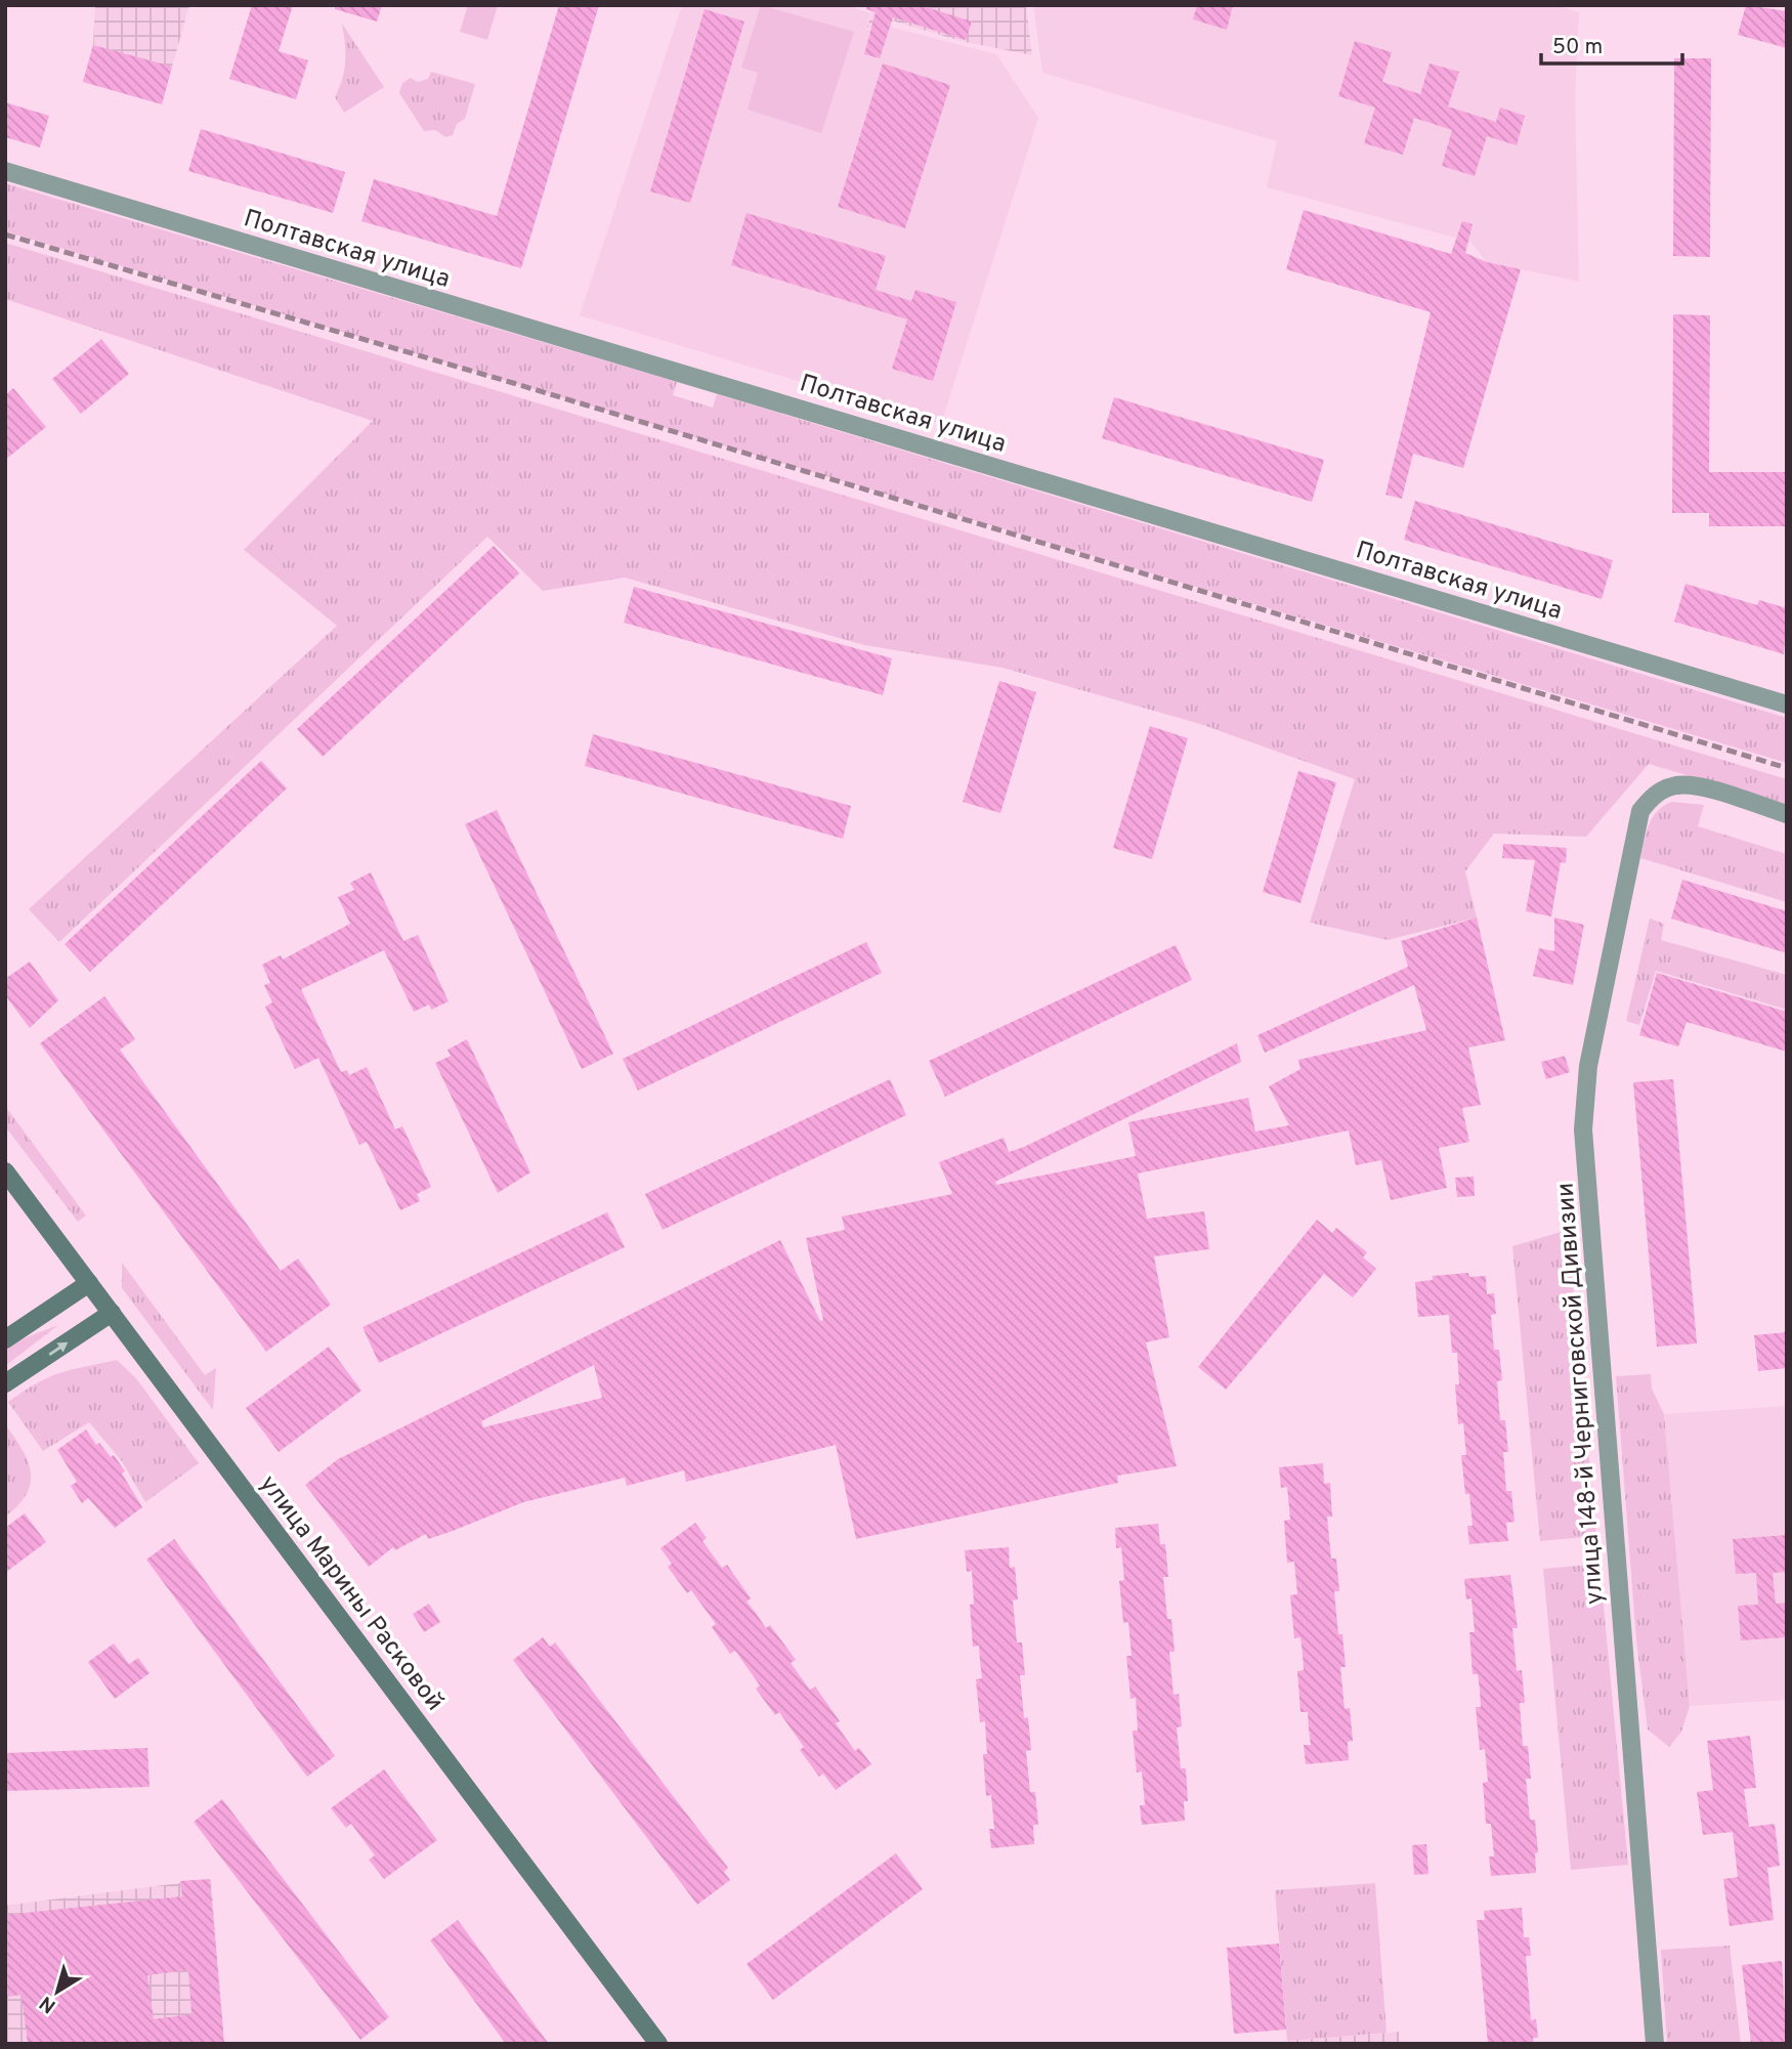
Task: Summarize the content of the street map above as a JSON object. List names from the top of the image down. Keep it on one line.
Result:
{"streets":{"main road":["улица Марины Расковой"],"street":["Полтавская улица","улица 148-й Черниговской Дивизии"]},"scale_bar":"50 m","north":"bottom left"}
